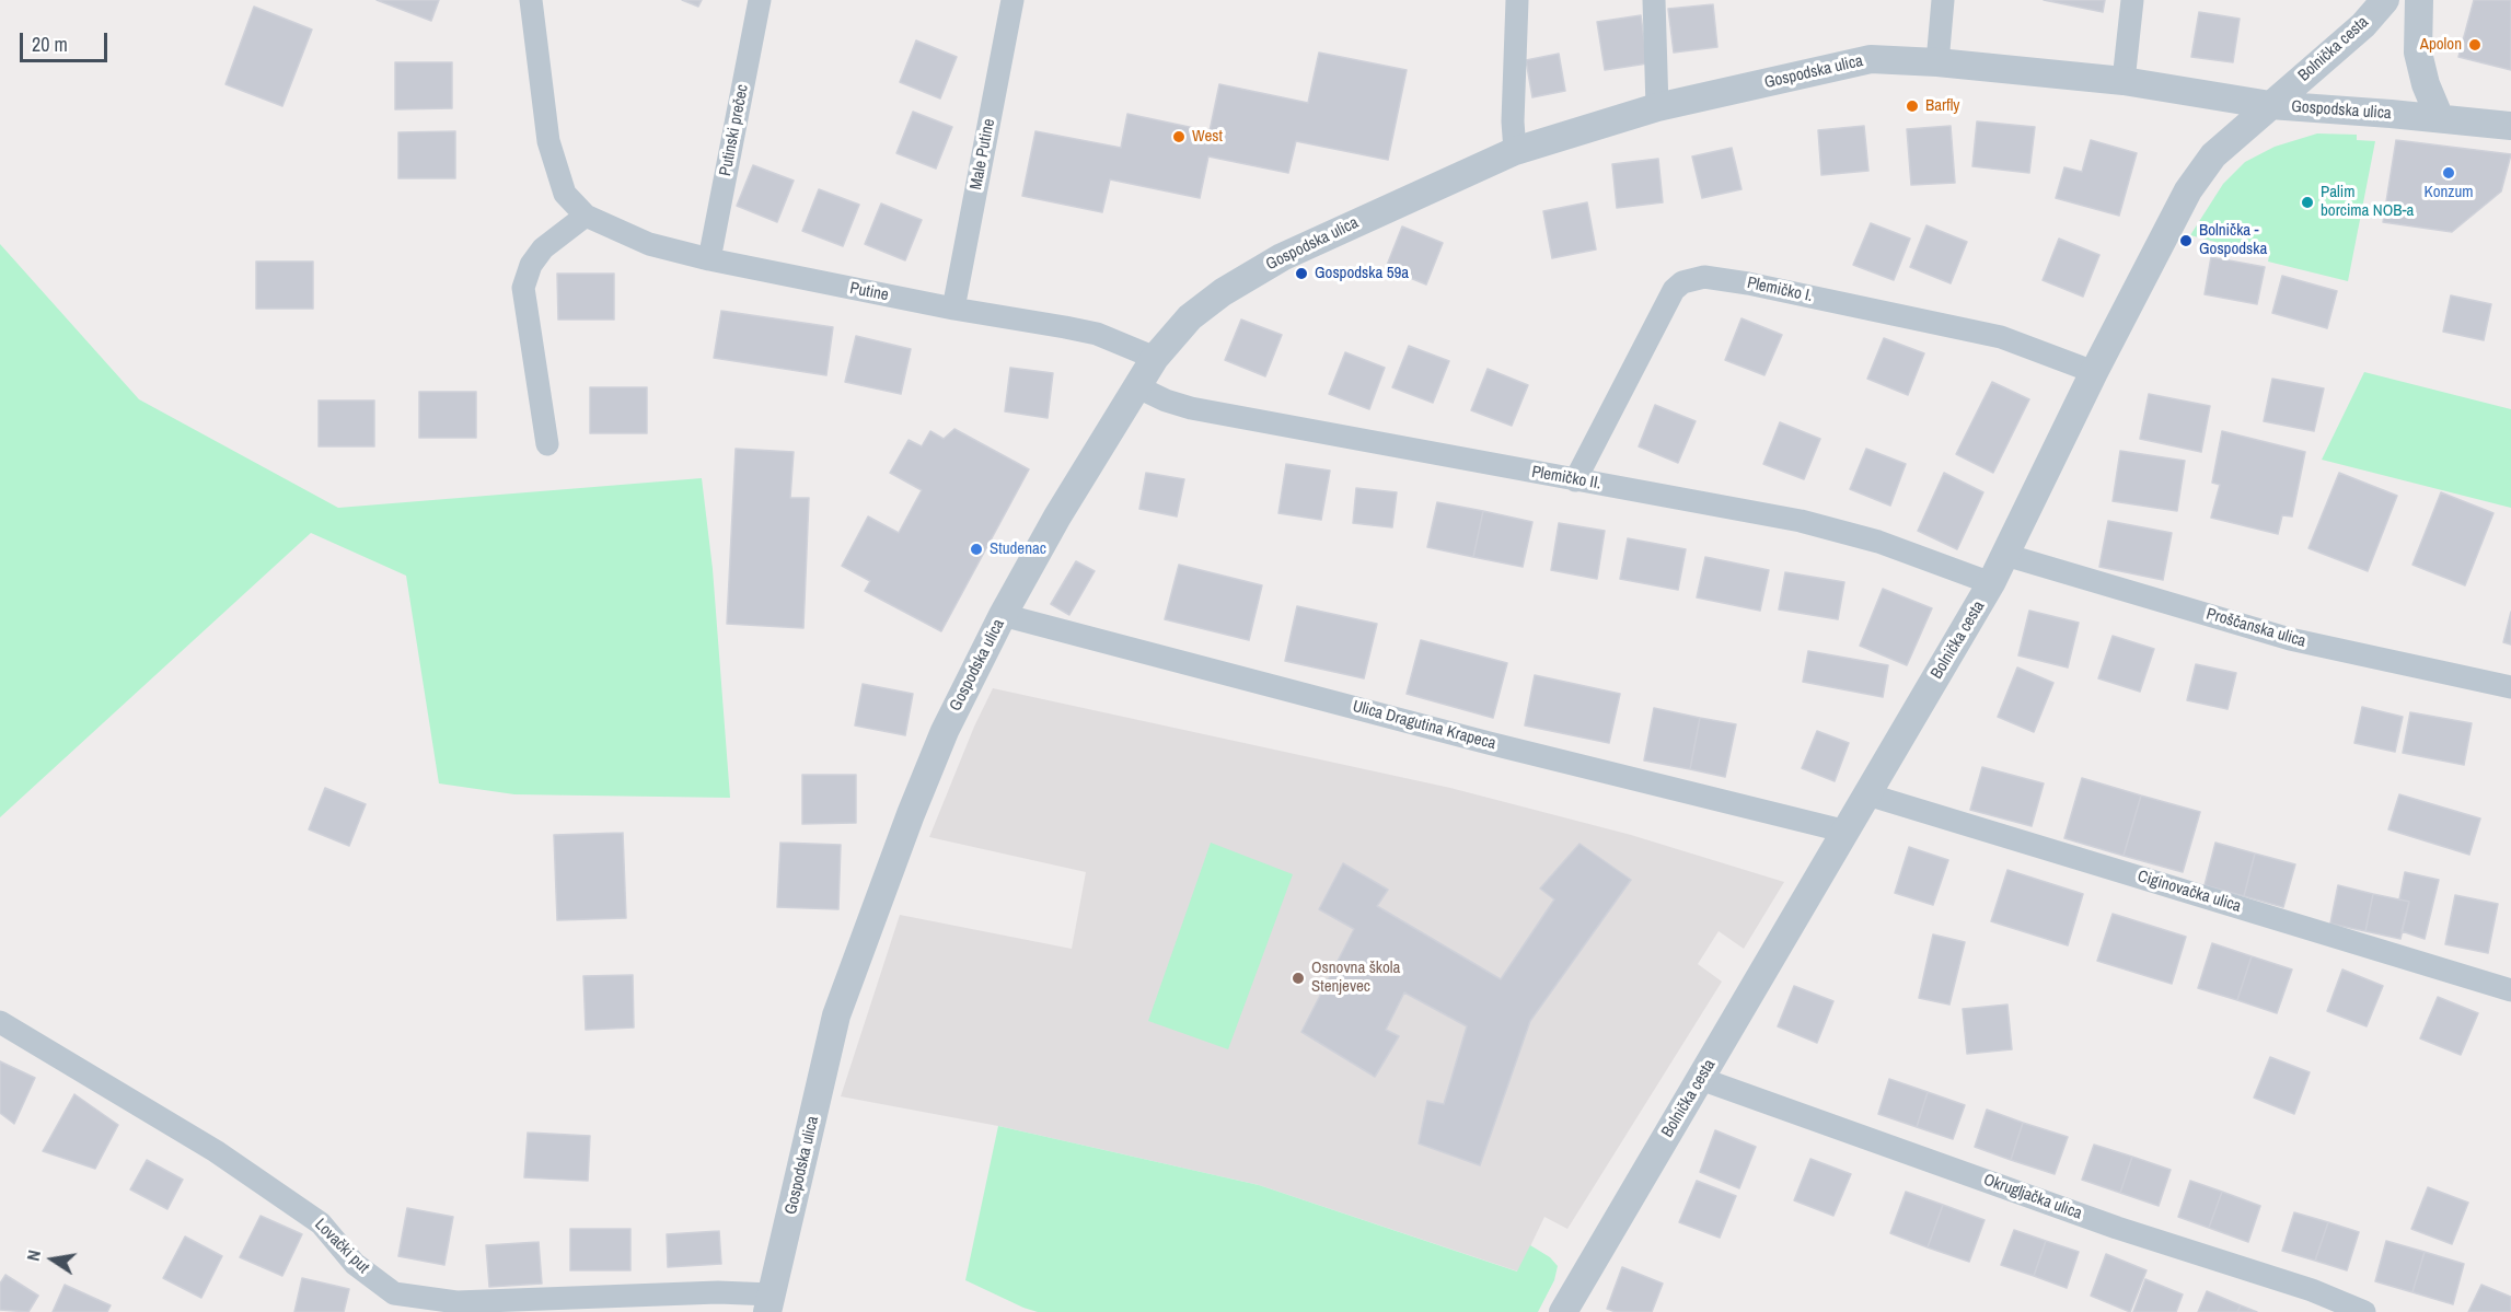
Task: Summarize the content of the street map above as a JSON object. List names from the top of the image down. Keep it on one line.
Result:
{"streets":{"street":["Bolnička cesta","Gospodska ulica","Putinski prečec","Male Putine","Plemičko I.","Putine","Plemičko II.","Proščanska ulica","Ulica Dragutina Krapeca","Ciginovačka ulica","Okrugljačka ulica","Lovački put"]},"crossings":[["Bolnička cesta","Gospodska ulica"],["Bolnička cesta","Plemičko I."],["Bolnička cesta","Plemičko II."],["Bolnička cesta","Proščanska ulica"],["Bolnička cesta","Ulica Dragutina Krapeca"],["Bolnička cesta","Ciginovačka ulica"],["Bolnička cesta","Okrugljačka ulica"],["Gospodska ulica","Putine"],["Gospodska ulica","Plemičko II."],["Gospodska ulica","Ulica Dragutina Krapeca"],["Gospodska ulica","Lovački put"],["Putinski prečec","Putine"],["Male Putine","Putine"],["Plemičko I.","Plemičko II."]],"places":["Apolon","Barfly","West","Konzum","Palim borcima NOB-a","Bolnička - Gospodska","Gospodska 59a","Studenac","Osnovna škola Stenjevec"],"scale_bar":"20 m","north":"left"}
